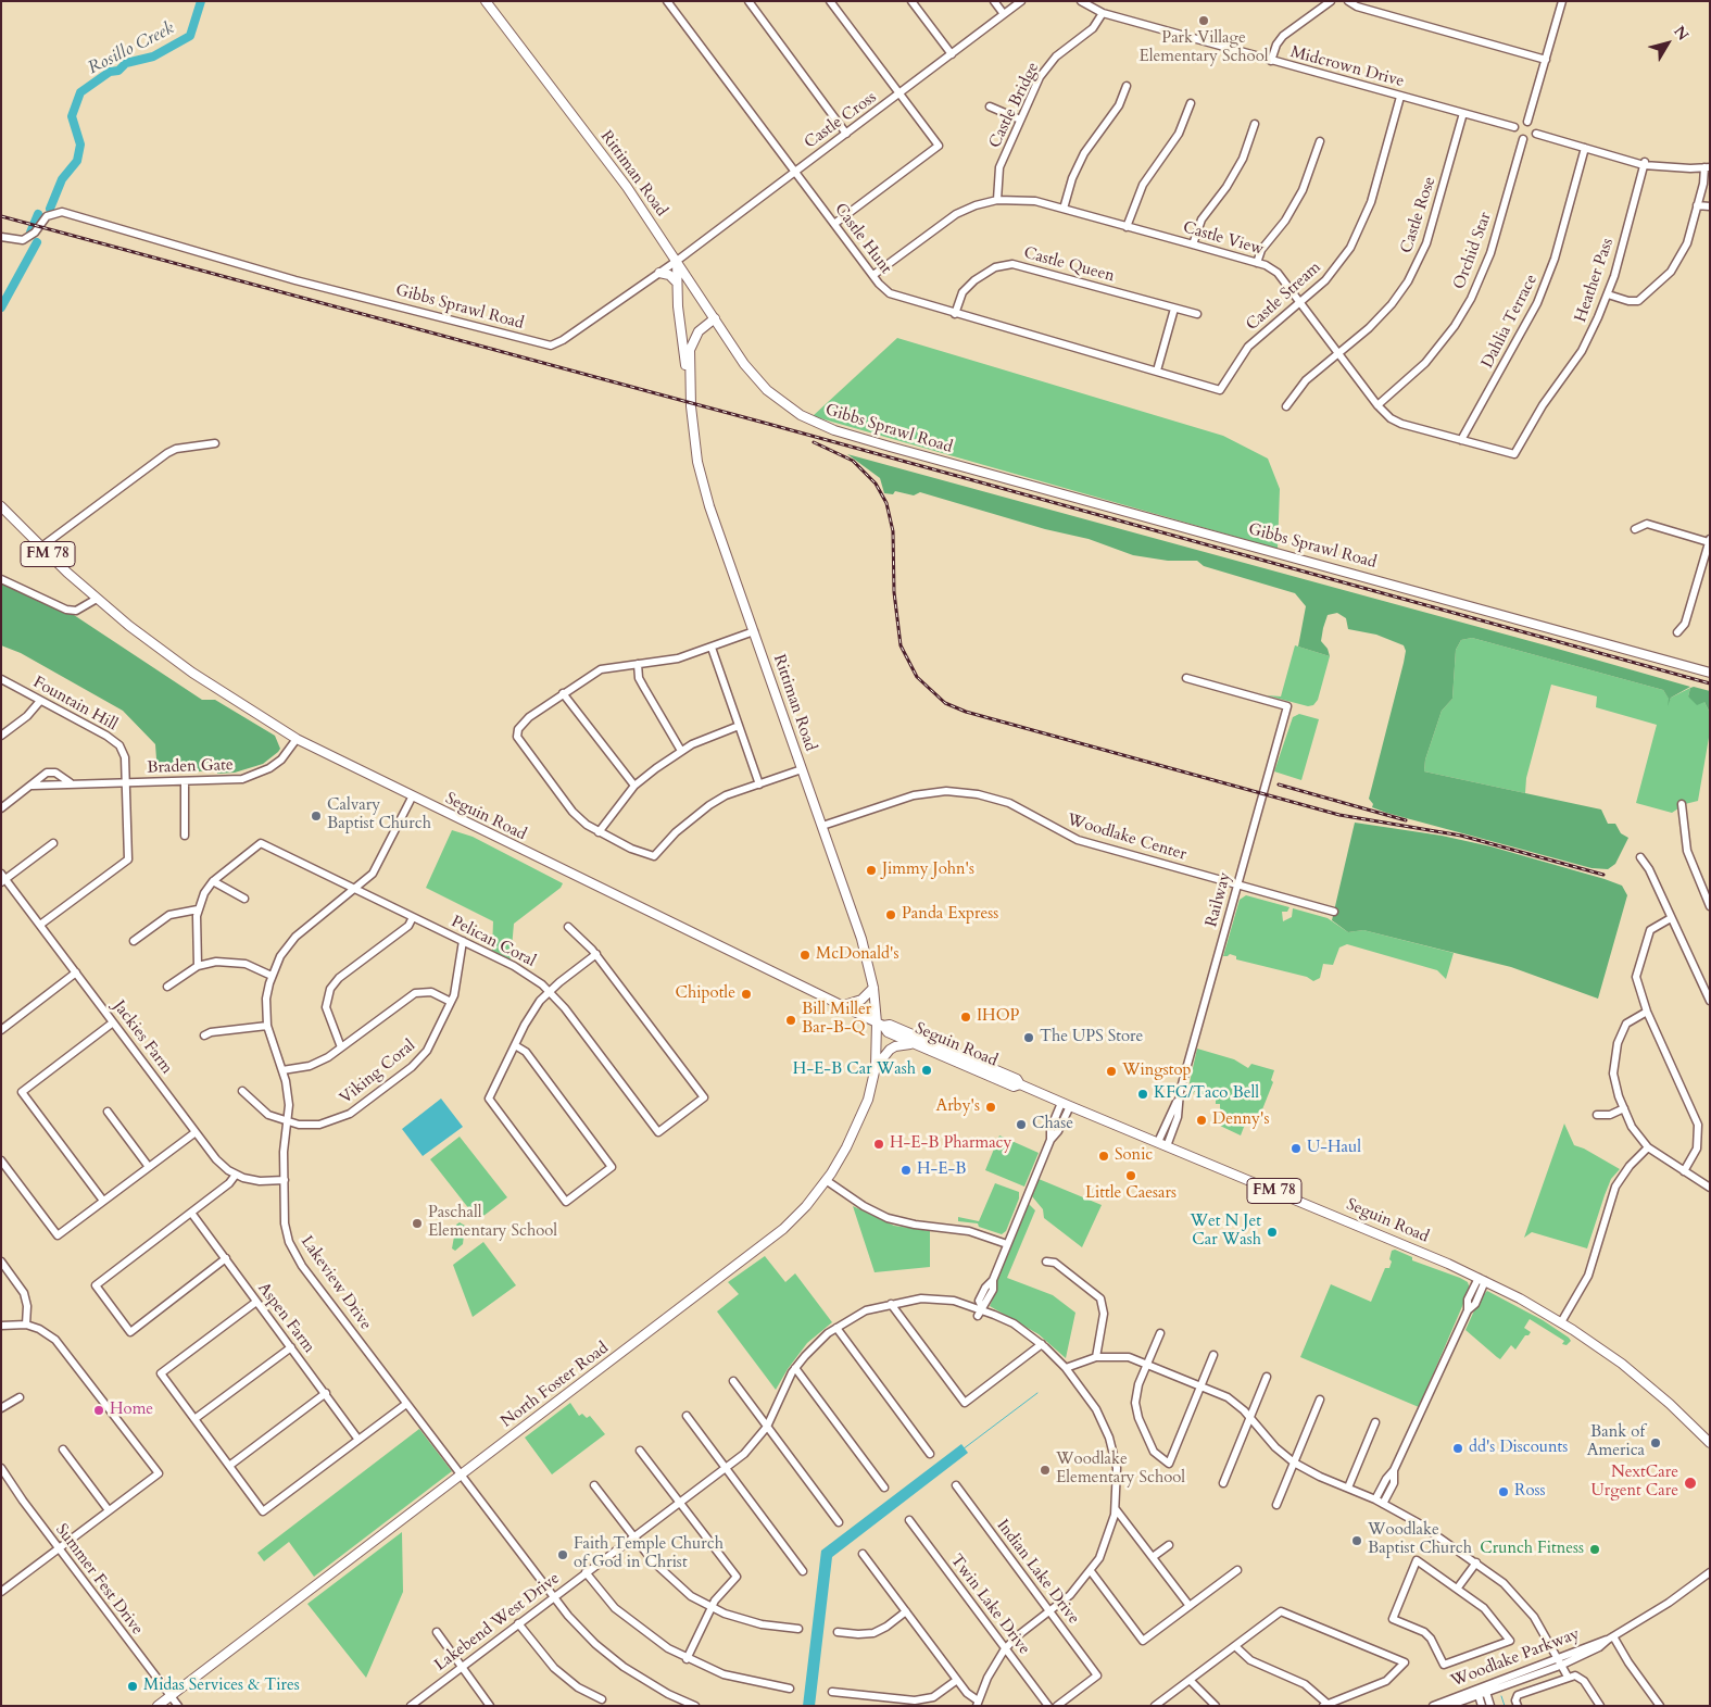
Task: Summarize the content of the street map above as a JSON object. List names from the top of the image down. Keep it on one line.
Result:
{"streets":{"main road":["Rittiman Road","Gibbs Sprawl Road","FM 78","Seguin Road","North Foster Road"],"street":["Midcrown Drive","Castle Bridge","Castle Cross","Castle Rose","Castle Hunt","Castle View","Orchid Star","Castle Queen","Heather Pass","Castle Stream","Dahlia Terrace","Fountain Hill","Braden Gate","Woodlake Center","Railway","Pelican Coral","Jackies Farm","Viking Coral","Lakeview Drive","Aspen Farm","Indian Lake Drive","Summer Fest Drive","Twin Lake Drive","Lakebend West Drive","Woodlake Parkway"]},"crossings":[["Midcrown Drive","Castle Bridge"],["Midcrown Drive","Castle Rose"],["Midcrown Drive","Castle Stream"],["Castle Bridge","Castle View"],["Castle Cross","Rittiman Road"],["Castle Cross","Castle Hunt"],["Castle Cross","Gibbs Sprawl Road"],["Rittiman Road","Gibbs Sprawl Road"],["Rittiman Road","Seguin Road"],["Rittiman Road","Woodlake Center"],["Rittiman Road","North Foster Road"],["Castle Rose","Castle View"],["Castle Hunt","Castle View"],["Castle Hunt","Castle Queen"],["Castle Hunt","Castle Stream"],["Castle View","Orchid Star"],["Castle View","Heather Pass"],["Castle View","Castle Stream"],["Castle View","Dahlia Terrace"],["Fountain Hill","Braden Gate"],["Fountain Hill","Jackies Farm"],["Braden Gate","Seguin Road"],["Seguin Road","Railway"],["Seguin Road","Lakeview Drive"],["Seguin Road","North Foster Road"],["Woodlake Center","Railway"],["Pelican Coral","Viking Coral"],["Pelican Coral","Lakeview Drive"],["Jackies Farm","Lakeview Drive"],["Viking Coral","Lakeview Drive"],["Lakeview Drive","North Foster Road"],["Lakeview Drive","Lakebend West Drive"],["North Foster Road","Summer Fest Drive"],["Indian Lake Drive","Lakebend West Drive"],["Twin Lake Drive","Lakebend West Drive"]],"water":["Rosillo Creek"],"places":["Park Village Elementary School","Calvary Baptist Church","Jimmy John's","Panda Express","McDonald's","Chipotle","IHOP","Bill Miller Bar-B-Q","The UPS Store","H-E-B Car Wash","Wingstop","KFC/Taco Bell","Arby's","Denny's","Chase","H-E-B Pharmacy","U-Haul","Sonic","H-E-B","Little Caesars","Paschall Elementary School","Wet N Jet Car Wash","Home","Bank of America","dd's Discounts","Woodlake Elementary School","NextCare Urgent Care","Ross","Woodlake Baptist Church","Crunch Fitness","Faith Temple Church of God in Christ","Midas Services & Tires"],"north":"top right"}
